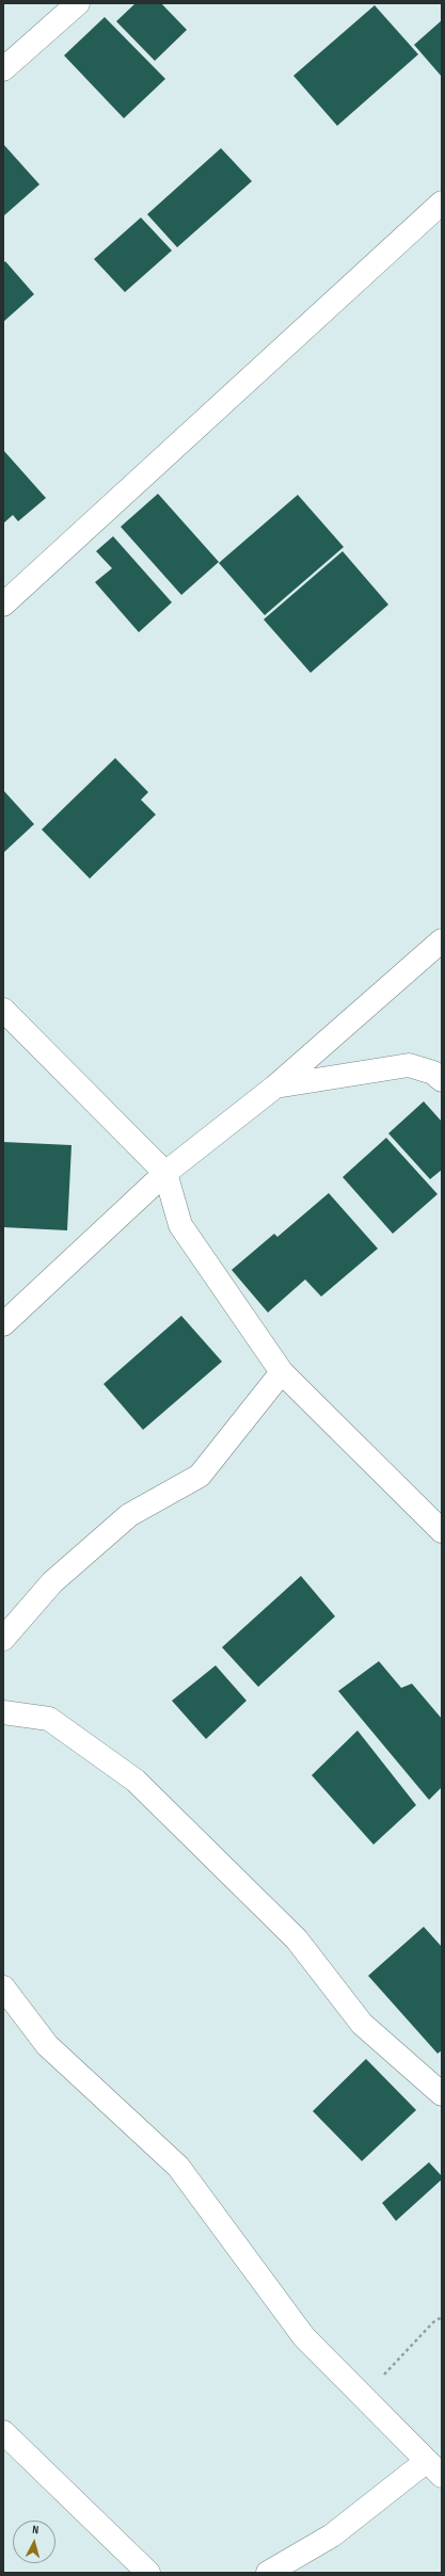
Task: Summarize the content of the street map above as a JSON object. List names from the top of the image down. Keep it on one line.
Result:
{"north":"top"}
